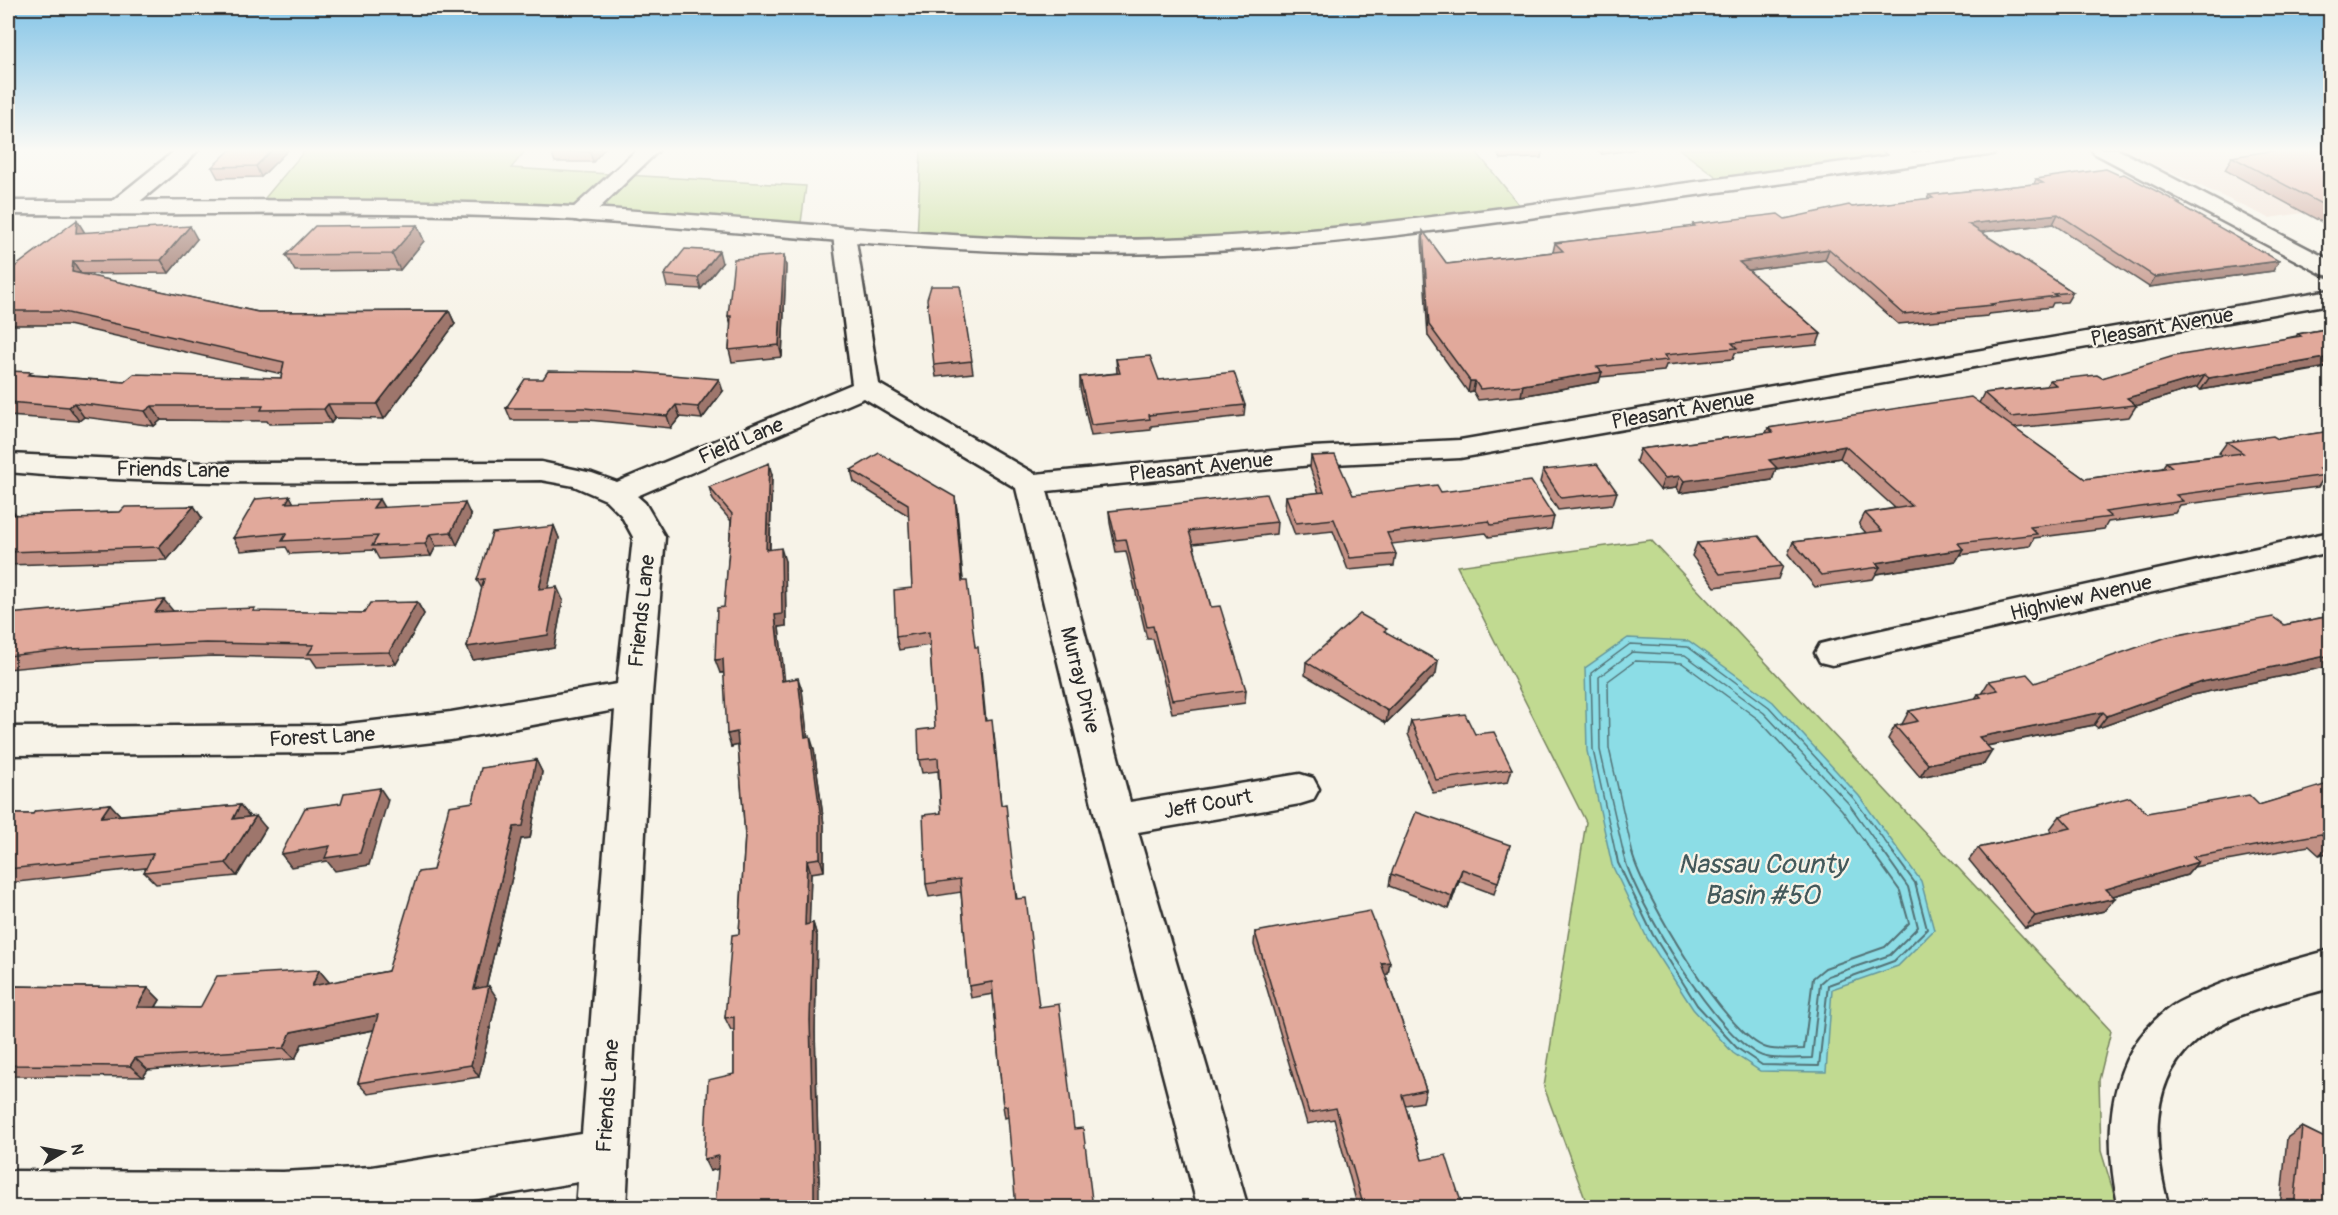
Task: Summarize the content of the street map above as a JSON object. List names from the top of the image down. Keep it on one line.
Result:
{"streets":{"street":["Pleasant Avenue","Field Lane","Friends Lane","Highview Avenue","Murray Drive","Forest Lane","Jeff Court"]},"crossings":[["Pleasant Avenue","Murray Drive"],["Field Lane","Friends Lane"],["Friends Lane","Forest Lane"],["Murray Drive","Jeff Court"]],"water":["Nassau County Basin #50"],"north":"right"}
